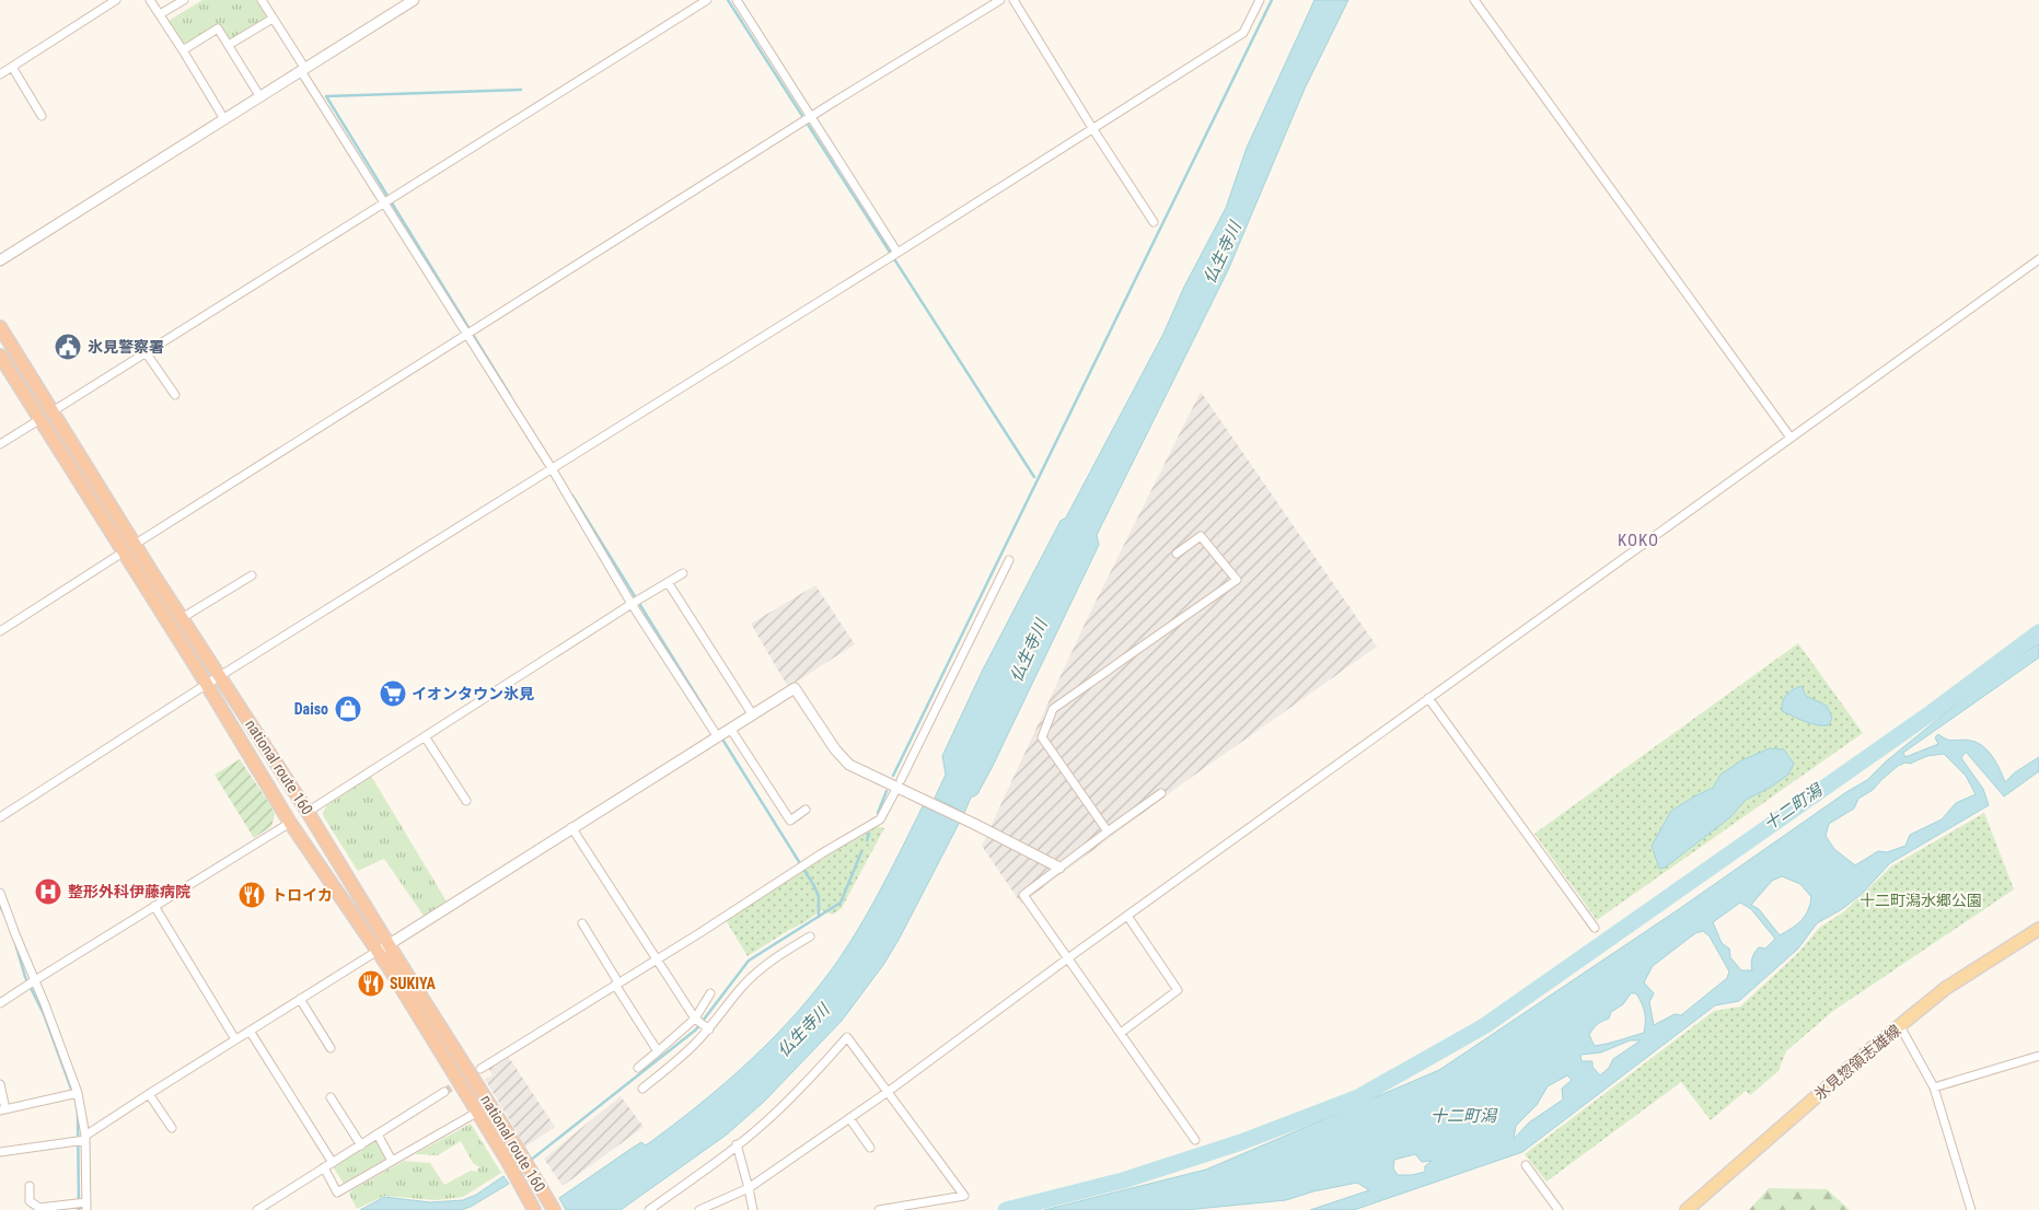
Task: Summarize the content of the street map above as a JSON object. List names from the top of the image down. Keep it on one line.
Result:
{"streets":{"highway":["national route 160"],"main road":["氷見惣領志雄線"]},"districts":["KOKO"],"water":["仏生寺川","十二町潟"],"parks":["十二町潟水郷公園"],"places":{"public building":["氷見警察署"],"supermarket":["イオンタウン氷見"],"shop":["Daiso"],"hospital":["整形外科伊藤病院"],"restaurant":["トロイカ","SUKIYA"]}}
